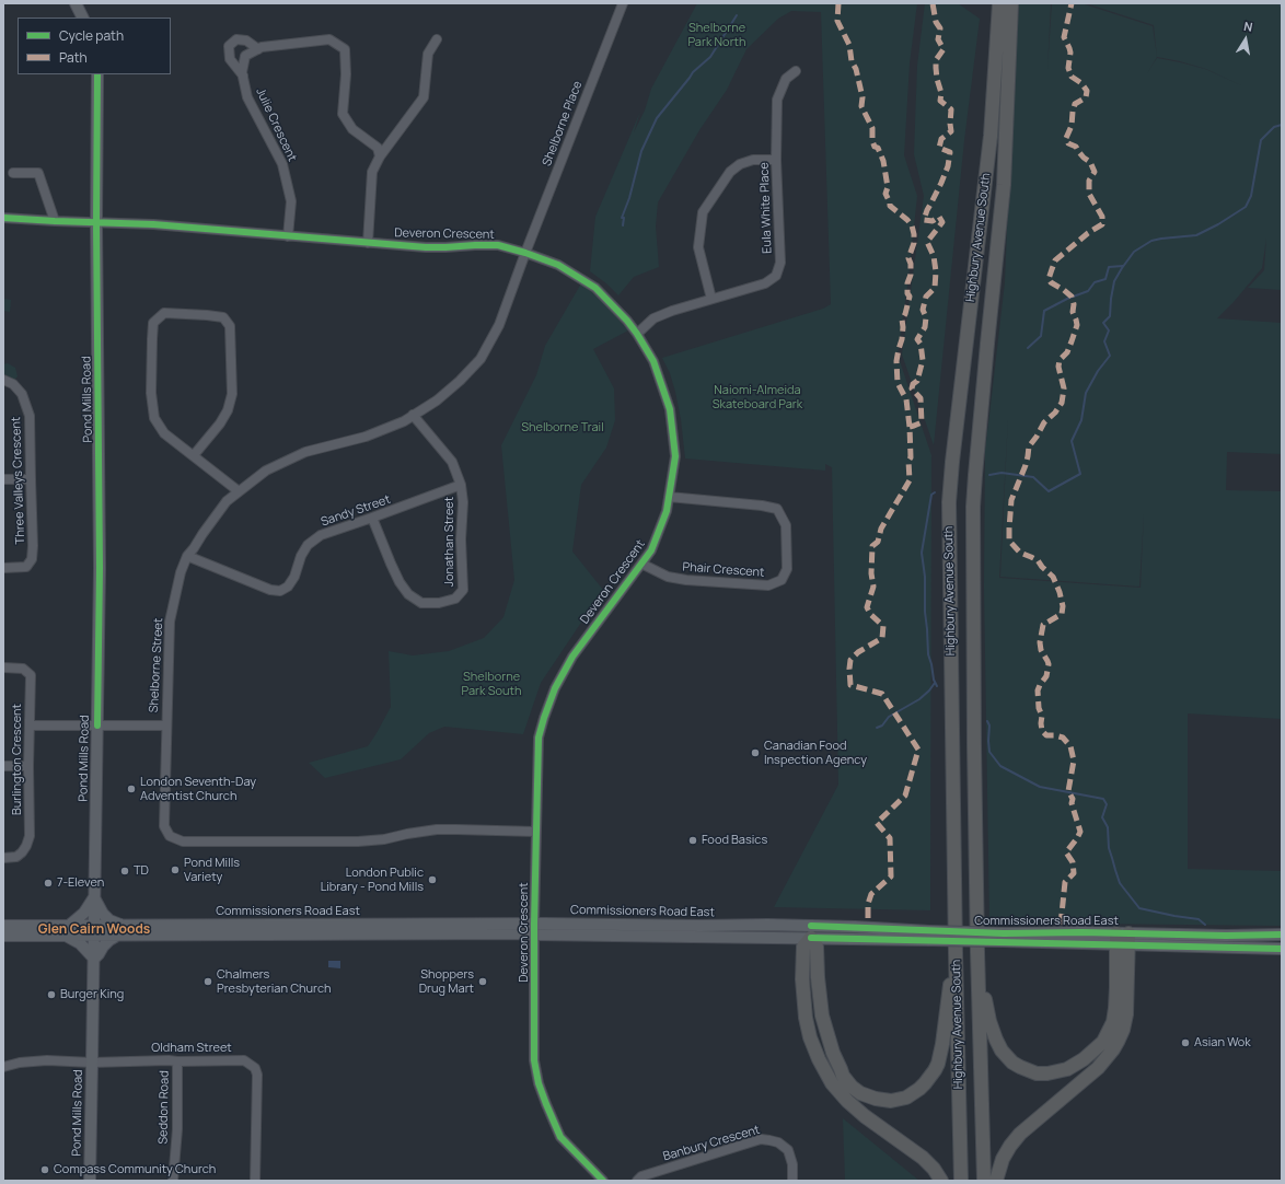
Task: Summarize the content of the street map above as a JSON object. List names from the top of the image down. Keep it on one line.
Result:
{"streets":{"highway":["Highbury Avenue South"],"main road":["Pond Mills Road","Commissioners Road East"],"street":["Shelborne Place","Julie Crescent","Eula White Place","Deveron Crescent","Three Valleys Crescent","Sandy Street","Jonathan Street","Phair Crescent","Shelborne Street","Burlington Crescent","Oldham Street","Seddon Road","Banbury Crescent"]},"crossings":[["Shelborne Place","Deveron Crescent"],["Shelborne Place","Shelborne Street"],["Julie Crescent","Deveron Crescent"],["Eula White Place","Deveron Crescent"],["Deveron Crescent","Pond Mills Road"],["Deveron Crescent","Phair Crescent"],["Deveron Crescent","Shelborne Street"],["Deveron Crescent","Commissioners Road East"],["Pond Mills Road","Commissioners Road East"],["Pond Mills Road","Oldham Street"],["Sandy Street","Jonathan Street"],["Sandy Street","Shelborne Street"],["Jonathan Street","Shelborne Street"],["Oldham Street","Seddon Road"]],"districts":["Glen Cairn Woods"],"parks":["Shelborne Park North","Naiomi-Almeida Skateboard Park","Shelborne Trail","Shelborne Park South"],"places":["Canadian Food Inspection Agency","London Seventh-Day Adventist Church","Food Basics","Pond Mills Variety","TD","London Public Library - Pond Mills","7-Eleven","Chalmers Presbyterian Church","Shoppers Drug Mart","Burger King","Asian Wok","Compass Community Church"],"legend":["Cycle path","Path"],"north":"top"}
